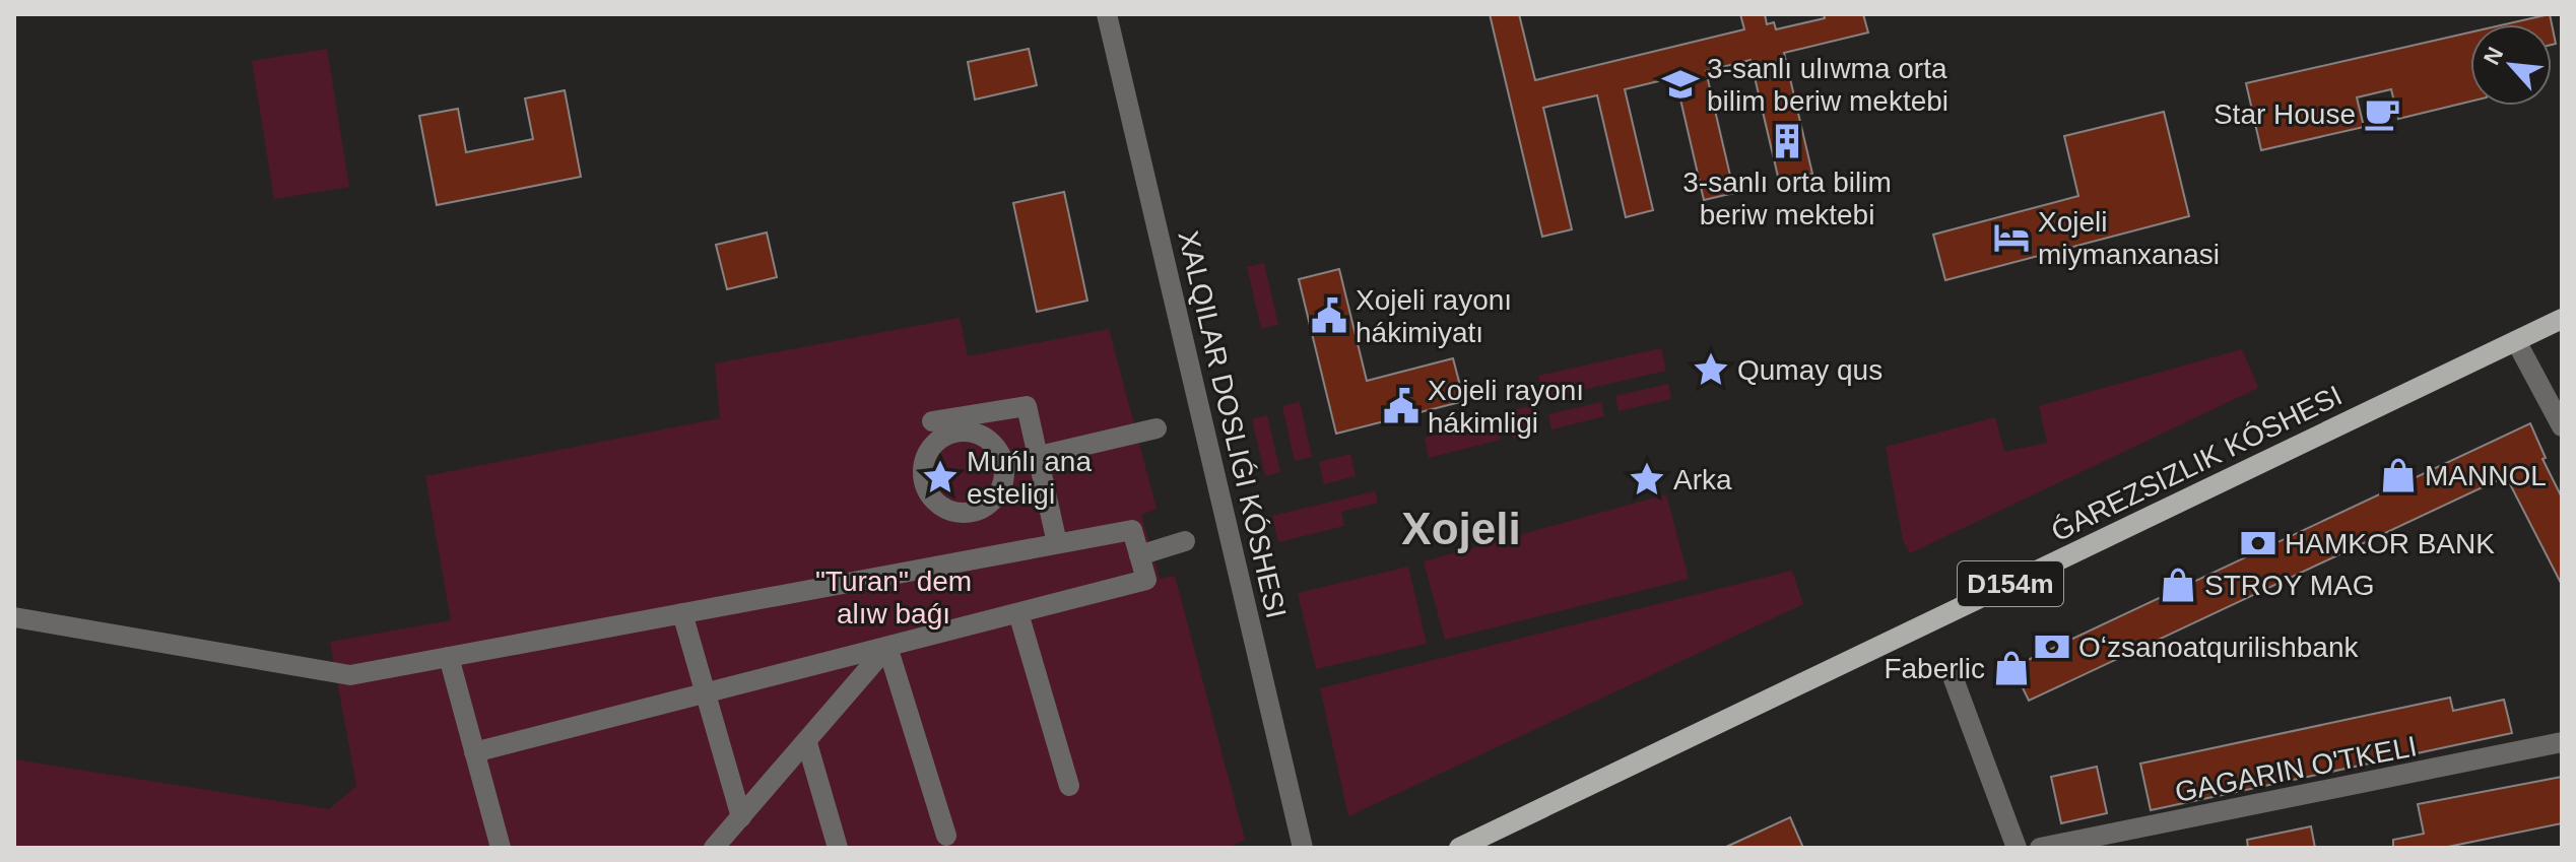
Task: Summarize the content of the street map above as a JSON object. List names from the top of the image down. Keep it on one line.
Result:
{"streets":{"main road":["ǴAREZSIZLIK KÓSHESI","D154m"],"street":["GAGARIN O'TKELI"]},"districts":["Xojeli"],"parks":["\"Turan\" dem alıw baǵı"],"places":{"school or university":["3-sanlı ulıwma orta bilim beriw mektebi"],"cafe":["Star House"],"building":["3-sanlı orta bilim beriw mektebi"],"hotel":["Xojeli miymanxanasi"],"public building":["Xojeli rayonı hákimiyatı","Xojeli rayonı hákimligi"],"place":["Qumay qus","Muńlı ana esteligi","Arka"],"shop":["MANNOL","STROY MAG","Faberlic"],"bank":["HAMKOR BANK","Oʻzsanoatqurilishbank"]},"north":"top left"}
